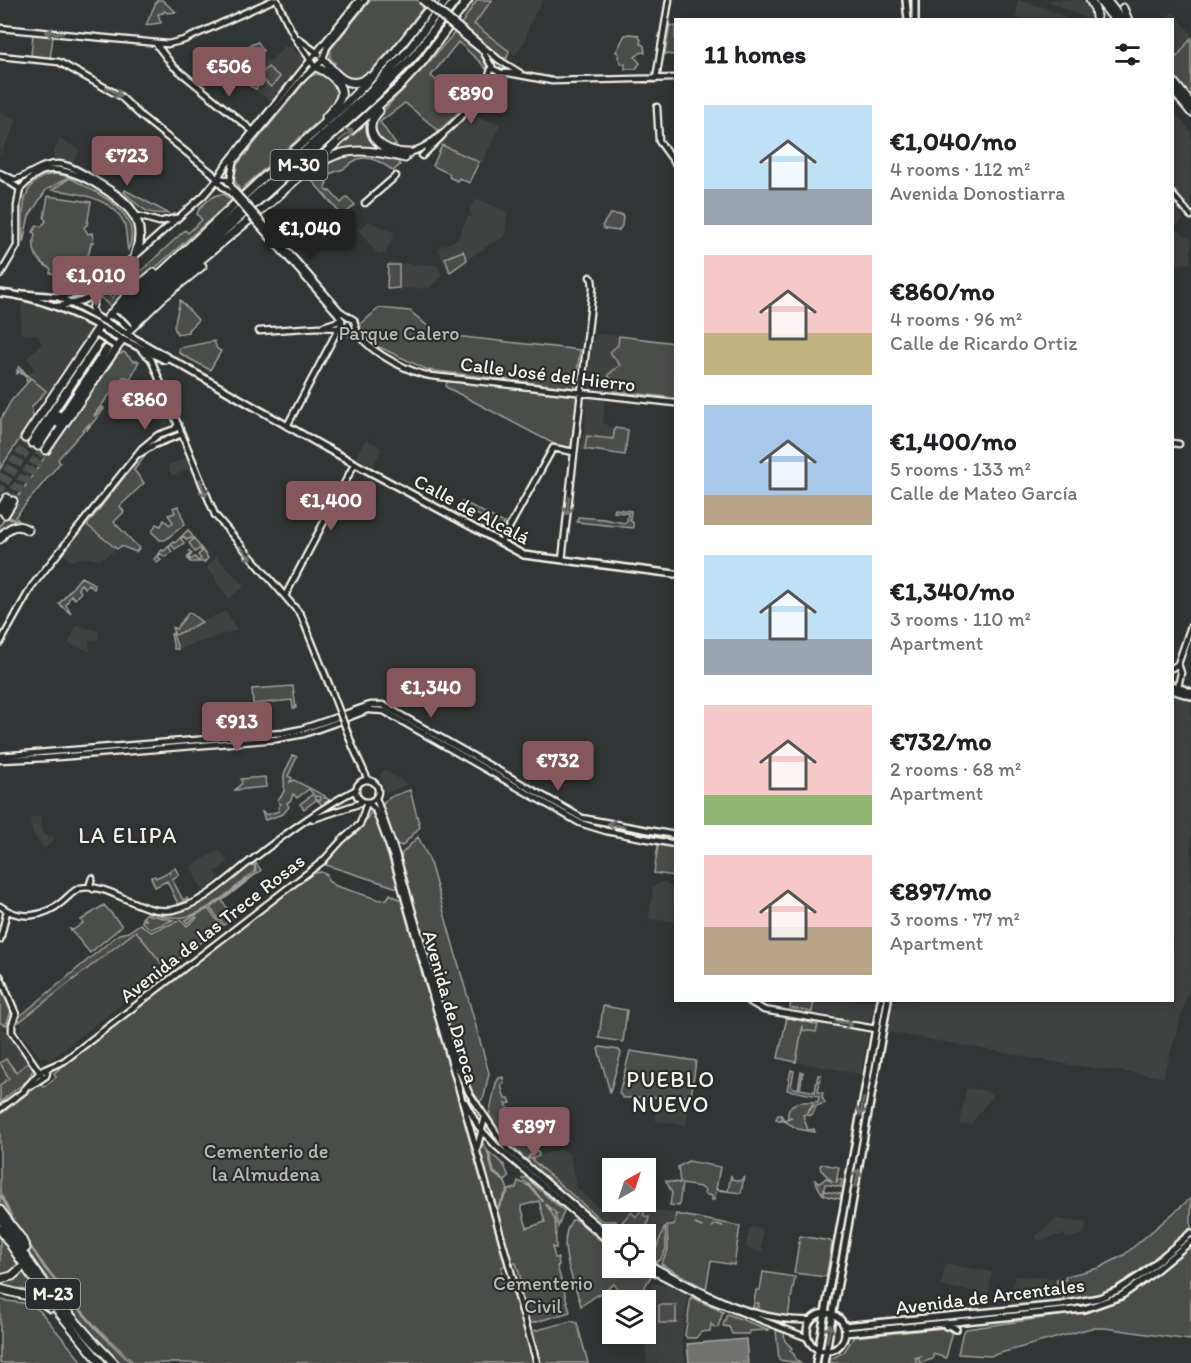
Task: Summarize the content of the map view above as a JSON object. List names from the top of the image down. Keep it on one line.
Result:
{"streets":{"highway":["M-30","M-23"],"main road":["Calle de Alcalá","Avenida de Arcentales"],"street":["Calle José del Hierro","Avenida de las Trece Rosas","Avenida de Daroca"]},"crossings":[["M-30","Calle de Alcalá"],["Avenida de las Trece Rosas","Avenida de Daroca"]],"districts":["LA ELIPA","PUEBLO NUEVO"],"parks":["Parque Calero","Cementerio de la Almudena","Cementerio Civil"],"north":"top right","page":{"heading":"11 homes","price":["€506","€890","€723","€1,040","€1,010","€860","€1,400","€1,340","€913","€732","€897"],"list":[{"name":"€1,040/mo","note":"4 rooms · 112 m² · Avenida Donostiarra"},{"name":"€860/mo","note":"4 rooms · 96 m² · Calle de Ricardo Ortiz"},{"name":"€1,400/mo","note":"5 rooms · 133 m² · Calle de Mateo García"},{"name":"€1,340/mo","note":"3 rooms · 110 m² · Apartment"},{"name":"€732/mo","note":"2 rooms · 68 m² · Apartment"},{"name":"€897/mo","note":"3 rooms · 77 m² · Apartment"}]}}
